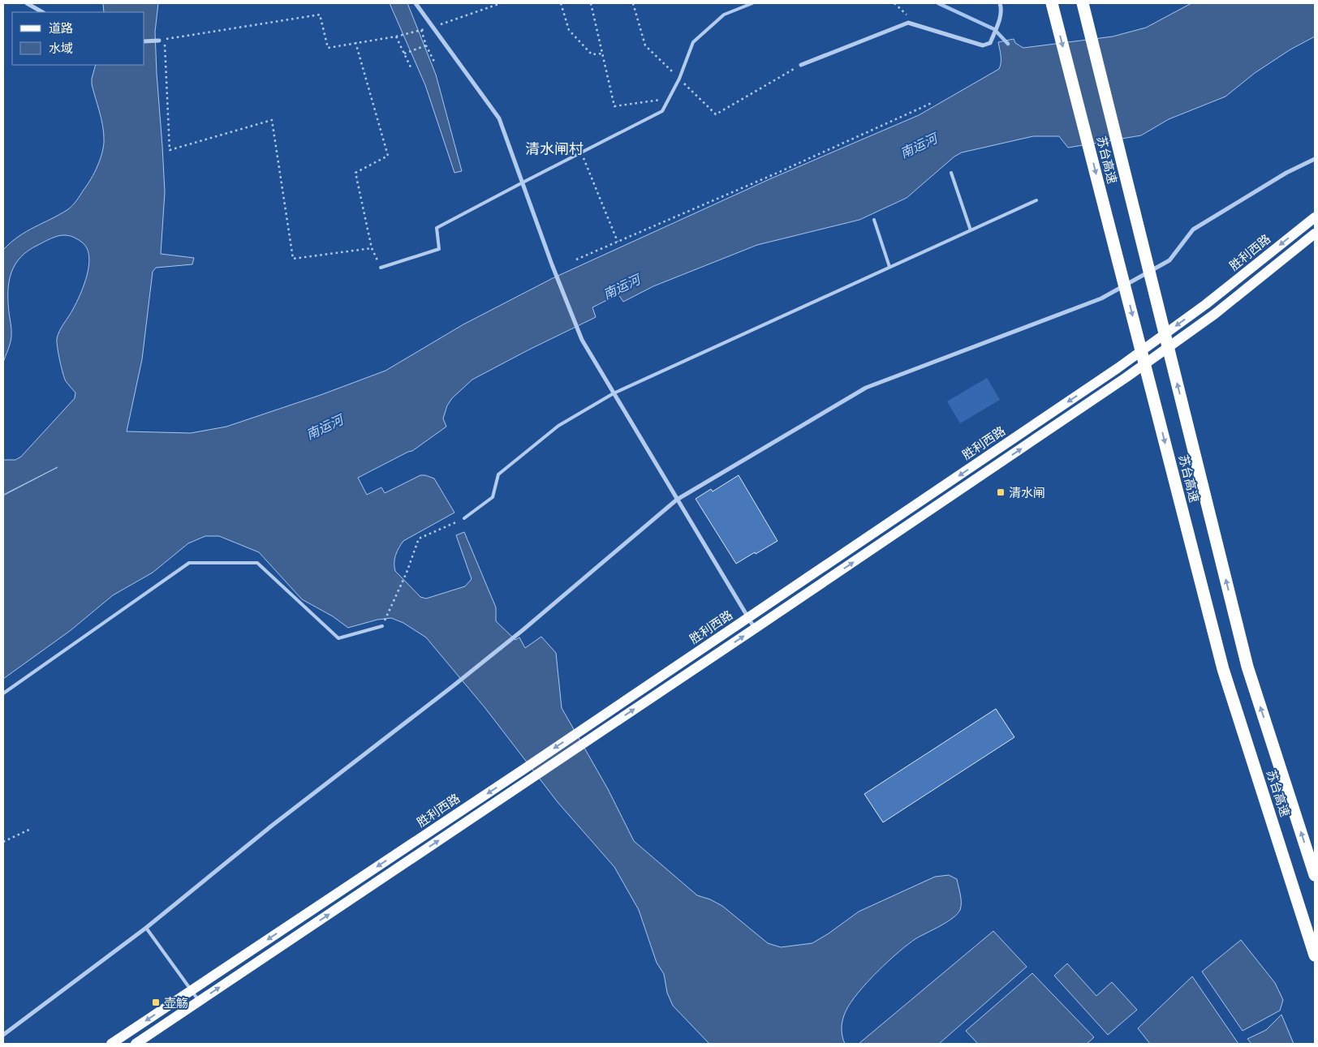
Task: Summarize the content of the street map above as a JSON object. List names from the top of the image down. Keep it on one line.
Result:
{"streets":{"highway":["苏台高速"],"main road":["胜利西路"]},"districts":["清水闸村"],"water":["南运河"],"places":{"transit":["清水闸","壶觞"]},"legend":["道路","水域"]}
